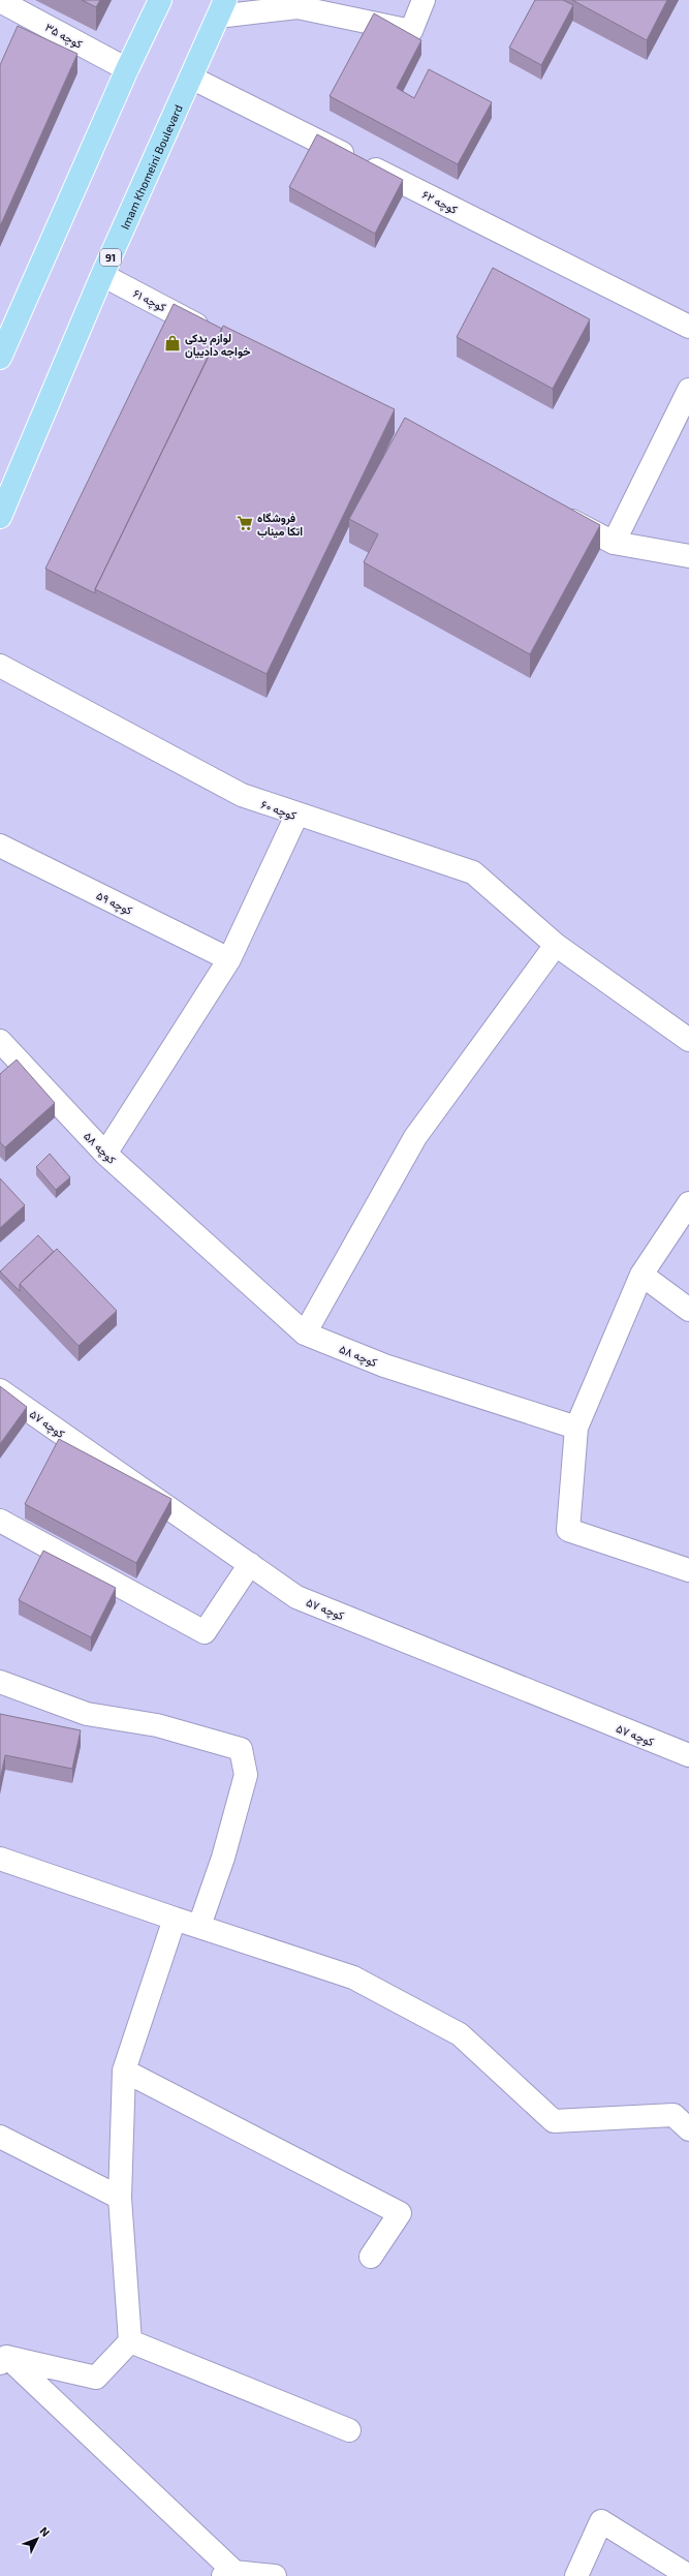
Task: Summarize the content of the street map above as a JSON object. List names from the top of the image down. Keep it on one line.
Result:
{"streets":{"main road":["Imam Khomeini Boulevard","91"],"street":["کوچه ۳۵","کوچه ۶۲","کوچه ۶۱","کوچه ۶۰","کوچه ۵۹","کوچه ۵۸","کوچه ۵۷"]},"crossings":[["Imam Khomeini Boulevard","کوچه ۶۲"],["Imam Khomeini Boulevard","کوچه ۶۱"]],"places":{"shop":["لوازم یدکی خواجه دادییان"],"supermarket":["فروشگاه اتکا میناب"]},"north":"top right"}
